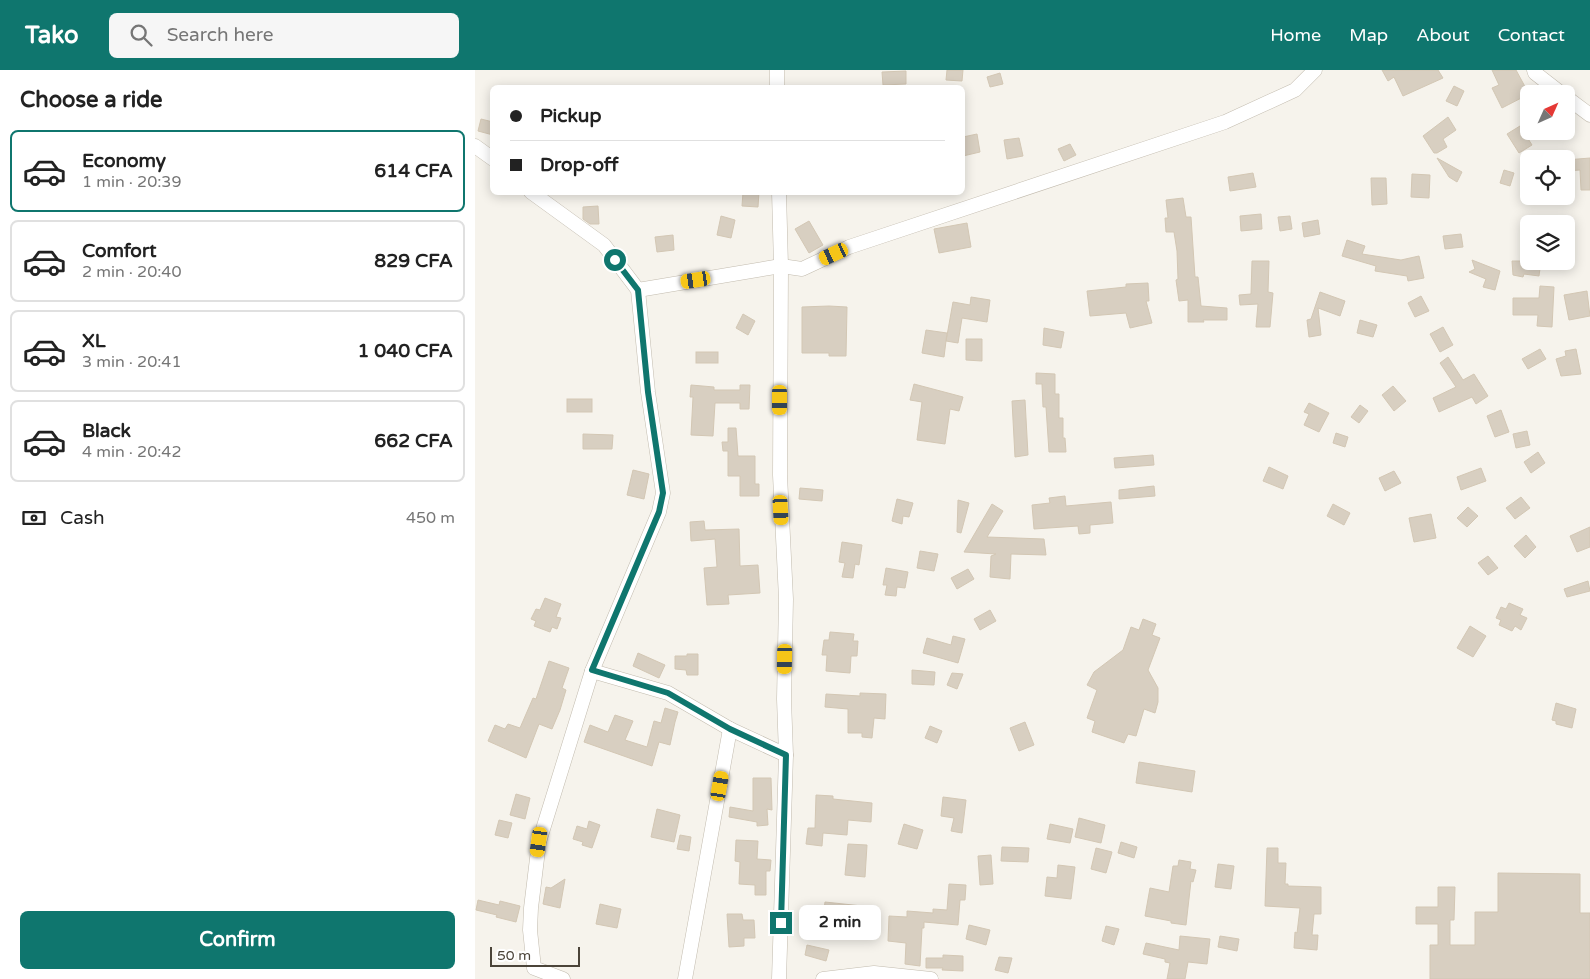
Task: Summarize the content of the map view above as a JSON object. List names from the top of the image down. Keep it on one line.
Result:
{"scale_bar":"50 m","north":"top right","page":{"header":"Tako","search":"Search here","nav":["Home","Map","About","Contact"],"heading":"Choose a ride","banner":["Pickup","Drop-off"],"list":[{"name":"Economy","note":"1 min · 20:39","value":"614 CFA"},{"name":"Comfort","note":"2 min · 20:40","value":"829 CFA"},{"name":"XL","note":"3 min · 20:41","value":"1 040 CFA"},{"name":"Black","note":"4 min · 20:42","value":"662 CFA"}],"pay":["Cash","450 m"],"buttons":"Confirm","bubble":"2 min","scale":"50 m"}}
